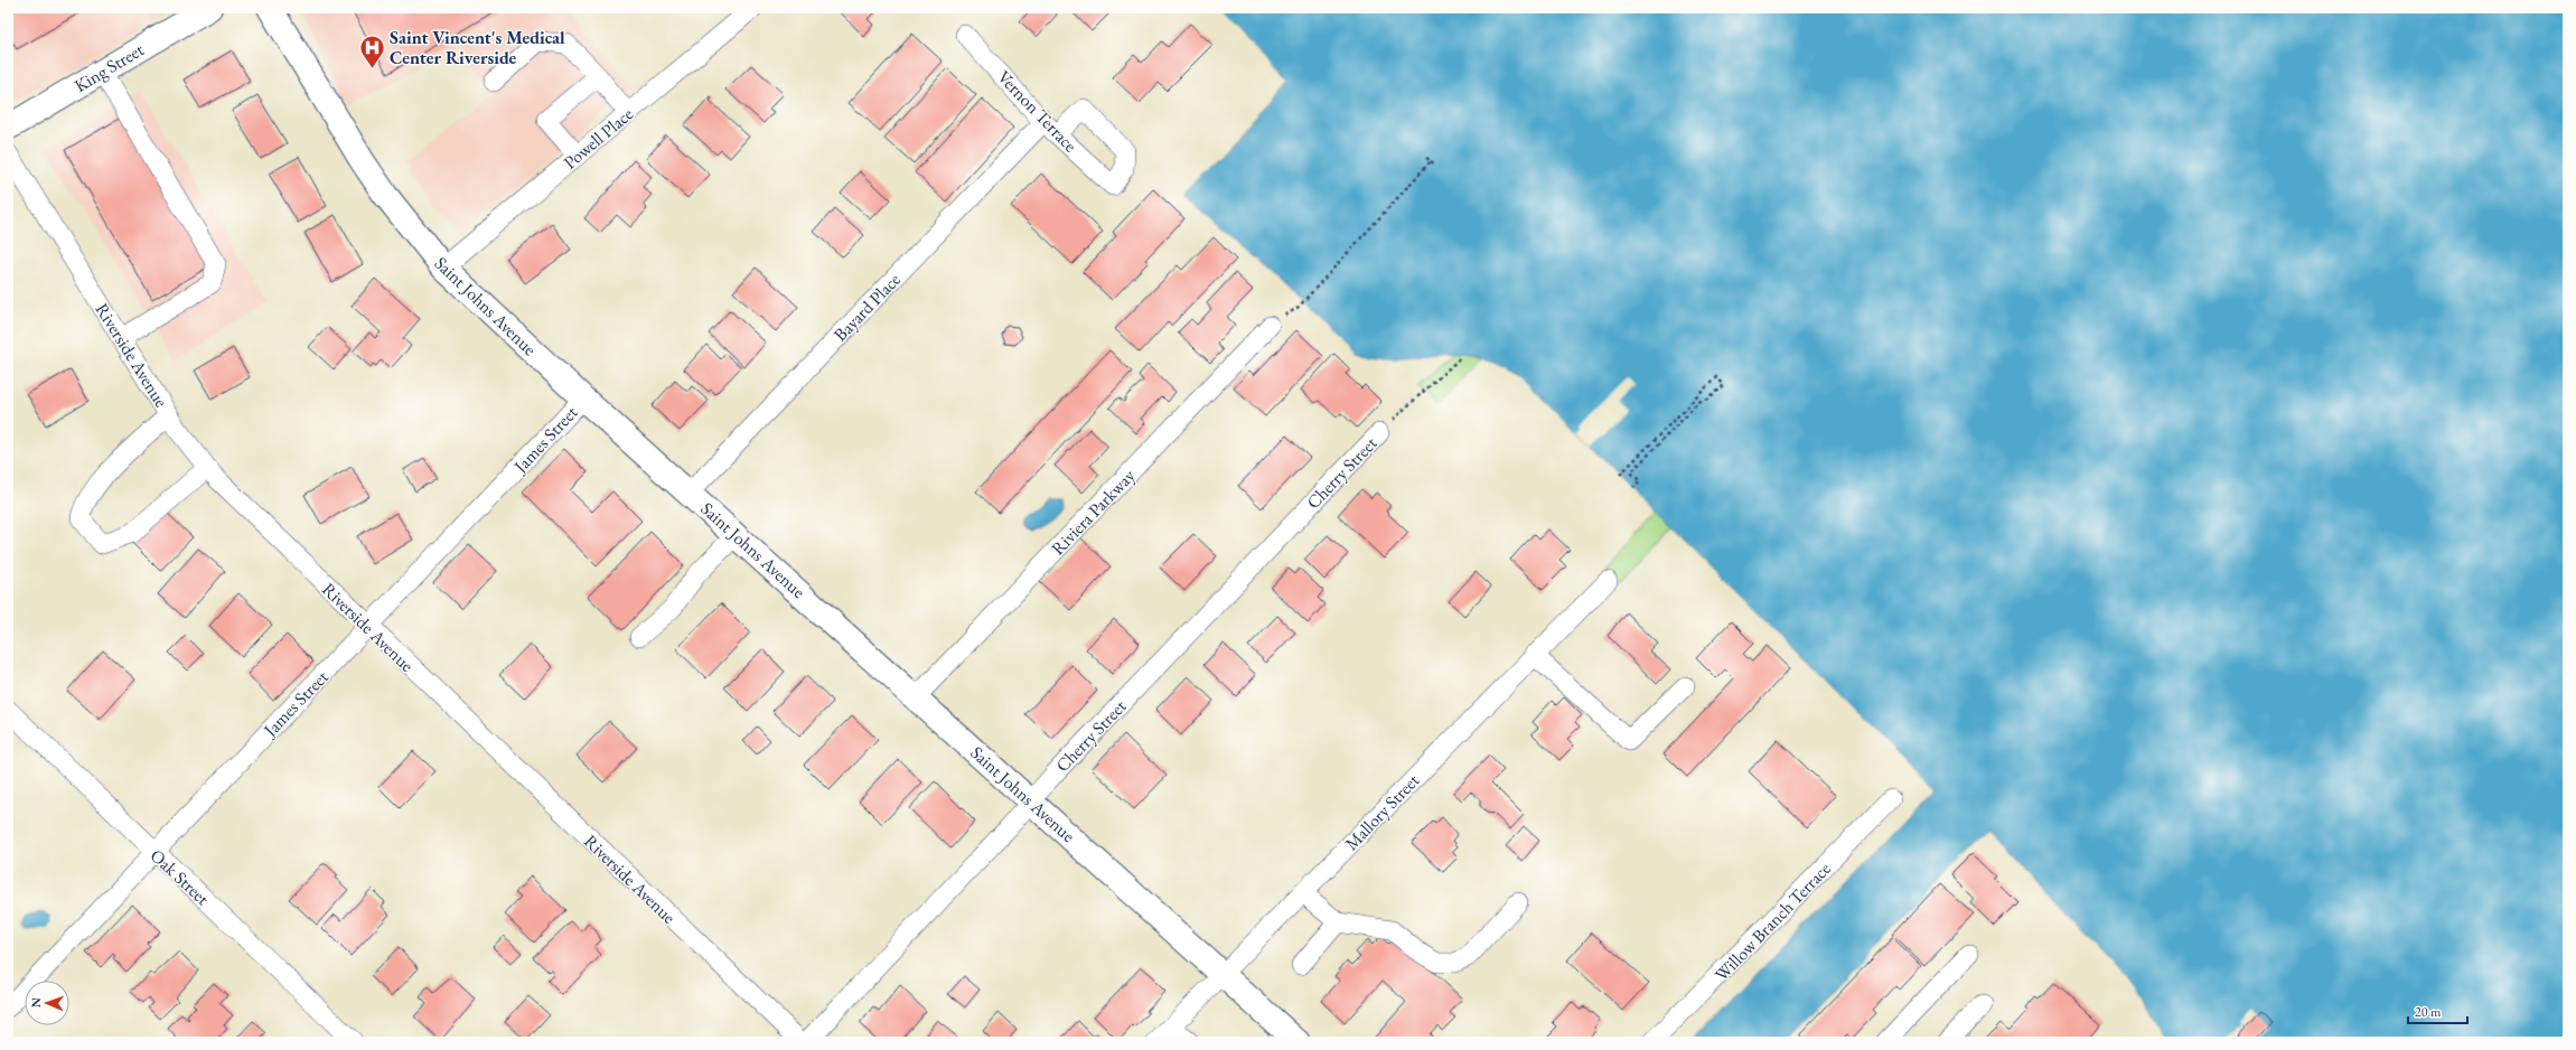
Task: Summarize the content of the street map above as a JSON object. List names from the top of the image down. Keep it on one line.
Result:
{"streets":{"main road":["King Street","Saint Johns Avenue"],"street":["Vernon Terrace","Powell Place","Bayard Place","Riverside Avenue","James Street","Cherry Street","Riviera Parkway","Mallory Street","Oak Street","Willow Branch Terrace"]},"crossings":[["Vernon Terrace","Bayard Place"],["Powell Place","Saint Johns Avenue"],["Saint Johns Avenue","Bayard Place"],["Saint Johns Avenue","James Street"],["Saint Johns Avenue","Cherry Street"],["Saint Johns Avenue","Riviera Parkway"],["Saint Johns Avenue","Mallory Street"],["Riverside Avenue","James Street"],["James Street","Oak Street"]],"places":{"hospital":["Saint Vincent's Medical Center Riverside"]},"scale_bar":"20 m","north":"left"}
